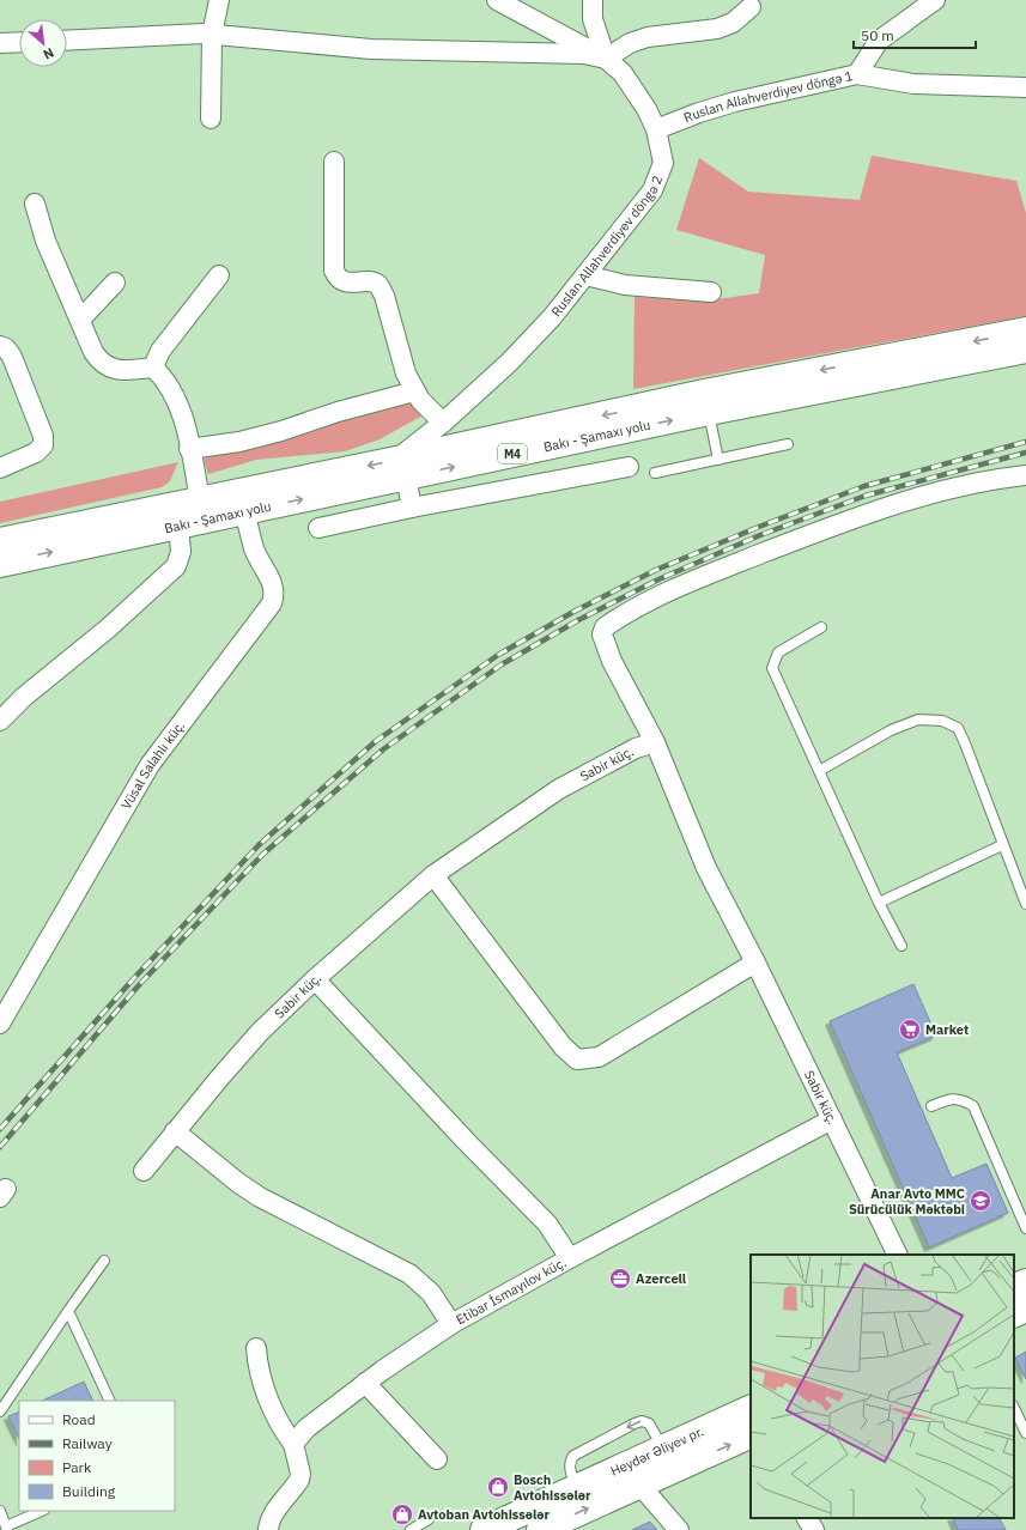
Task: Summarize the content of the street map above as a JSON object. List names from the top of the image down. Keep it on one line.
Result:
{"streets":{"main road":["Bakı - Şamaxı yolu","M4","Heydər Əliyev pr."],"street":["Ruslan Allahverdiyev döngə 1","Ruslan Allahverdiyev döngə 2","Sabir küç.","Vüsal Salahlı küç.","Etibar İsmayılov küç."]},"crossings":[["Ruslan Allahverdiyev döngə 1","Ruslan Allahverdiyev döngə 2"],["Ruslan Allahverdiyev döngə 2","Bakı - Şamaxı yolu"],["Bakı - Şamaxı yolu","Vüsal Salahlı küç."],["Sabir küç.","Etibar İsmayılov küç."]],"places":{"supermarket":["Market"],"school or university":["Anar Avto MMC Sürücülük Məktəbi"],"office":["Azercell"],"shop":["Bosch Avtohissələr","Avtoban Avtohissələr"]},"legend":["Road","Railway","Park","Building"],"scale_bar":"50 m","north":"bottom right"}
